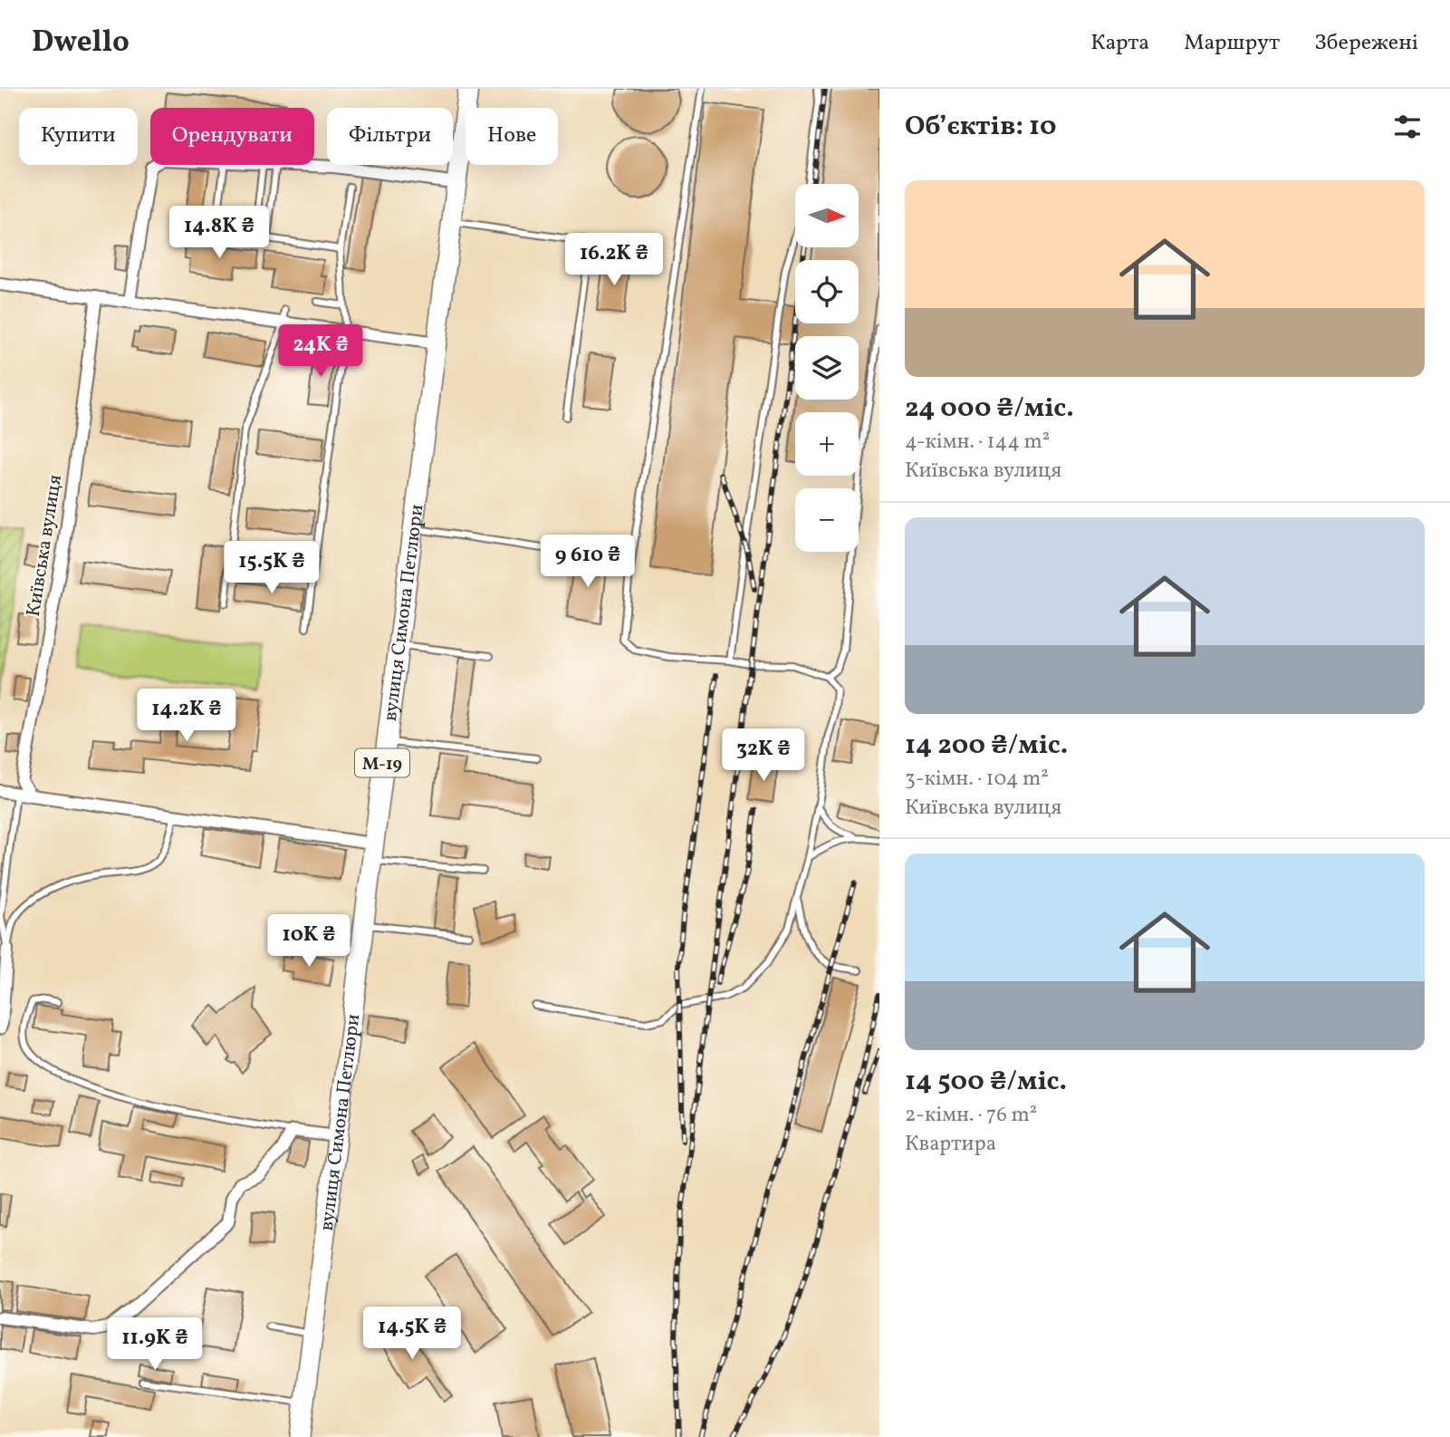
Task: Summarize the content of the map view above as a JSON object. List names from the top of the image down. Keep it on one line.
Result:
{"streets":{"highway":["вулиця Симона Петлюри","М-19"],"street":["Київська вулиця"]},"north":"right","page":{"header":"Dwello","nav":["Карта","Маршрут","Збережені"],"heading":"Об’єктів: 10","chip":["Купити","Орендувати","Фільтри","Нове"],"list":[{"name":"24 000 ₴/міс.","note":"4-кімн. · 144 m² · Київська вулиця"},{"name":"14 200 ₴/міс.","note":"3-кімн. · 104 m² · Київська вулиця"},{"name":"14 500 ₴/міс.","note":"2-кімн. · 76 m² · Квартира"}],"map_buttons":["+","−"],"price":["14.8K ₴","16.2K ₴","24K ₴","9 610 ₴","15.5K ₴","14.2K ₴","32K ₴","10K ₴","14.5K ₴","11.9K ₴"]}}
